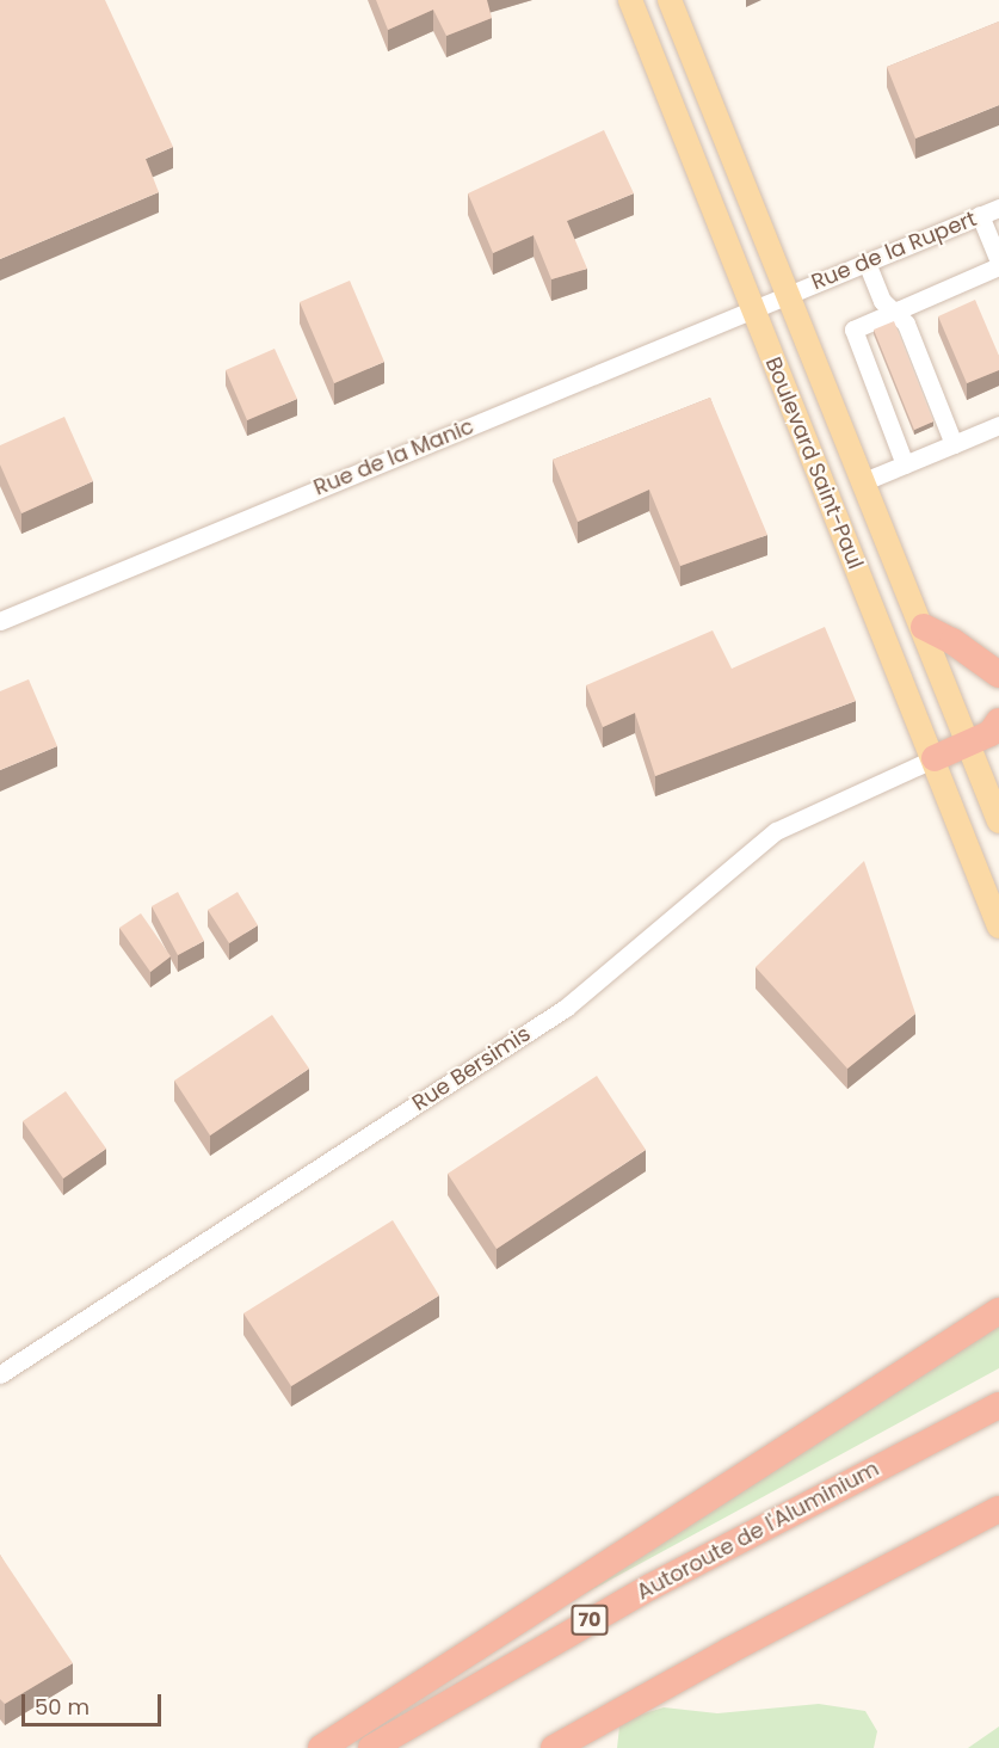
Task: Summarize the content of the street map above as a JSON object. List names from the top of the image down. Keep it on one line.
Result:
{"streets":{"highway":["Autoroute de l'Aluminium","70"],"main road":["Boulevard Saint-Paul"],"street":["Rue de la Rupert","Rue de la Manic","Rue Bersimis"]},"crossings":[["Rue de la Rupert","Rue de la Manic"],["Rue de la Rupert","Boulevard Saint-Paul"],["Rue de la Manic","Boulevard Saint-Paul"],["Boulevard Saint-Paul","Rue Bersimis"]],"scale_bar":"50 m"}
